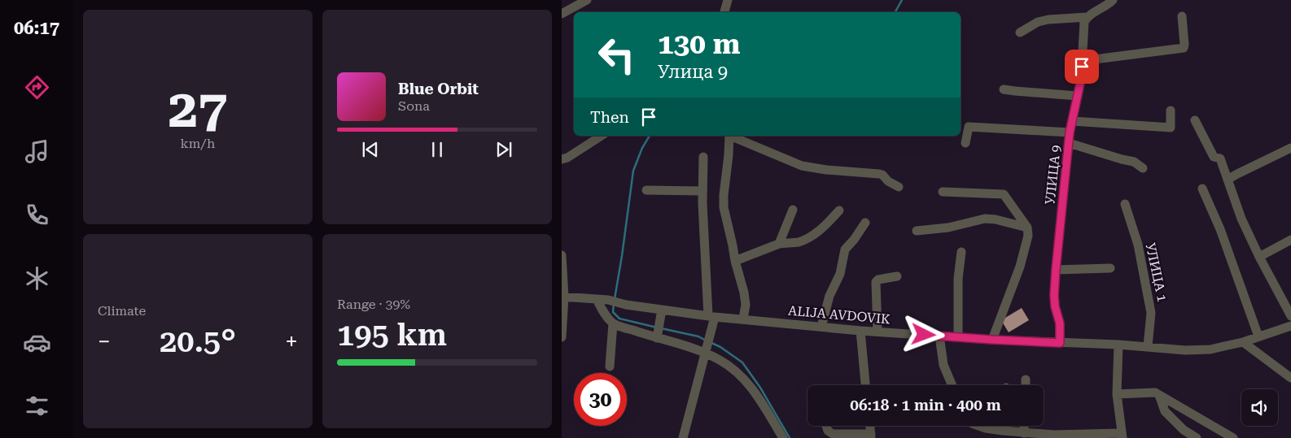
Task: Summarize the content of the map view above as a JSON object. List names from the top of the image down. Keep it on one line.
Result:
{"streets":{"street":["УЛИЦА 9","УЛИЦА 1","ALIJA AVDOVIK"]},"crossings":[["УЛИЦА 9","ALIJA AVDOVIK"],["УЛИЦА 1","ALIJA AVDOVIK"]],"page":{"tabs":"06:17","tile":[["27","km/h"],"Climate",["Range · 39%","195 km"]],"turn":["130 m","Улица 9"],"song":["Blue Orbit","Sona"],"then":"Then","heat":["−","20.5°","+"],"limit":"30","trip":"06:18 · 1 min · 400 m"}}
